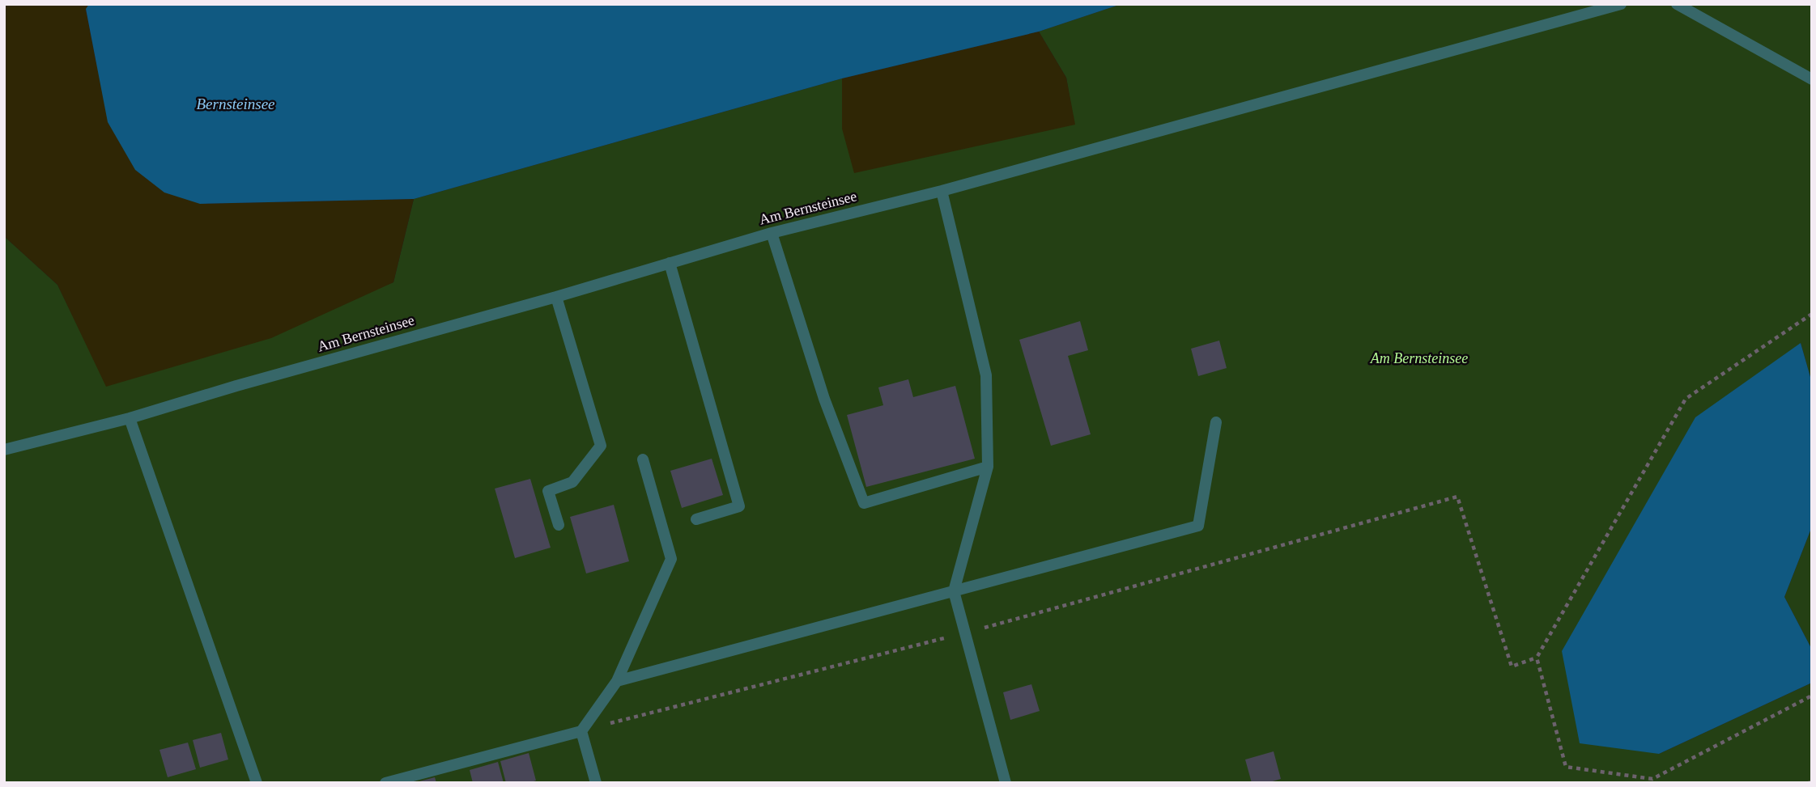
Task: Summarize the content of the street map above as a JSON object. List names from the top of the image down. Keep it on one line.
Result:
{"streets":{"lane":["Am Bernsteinsee"]},"water":["Bernsteinsee"],"parks":["Am Bernsteinsee"]}
